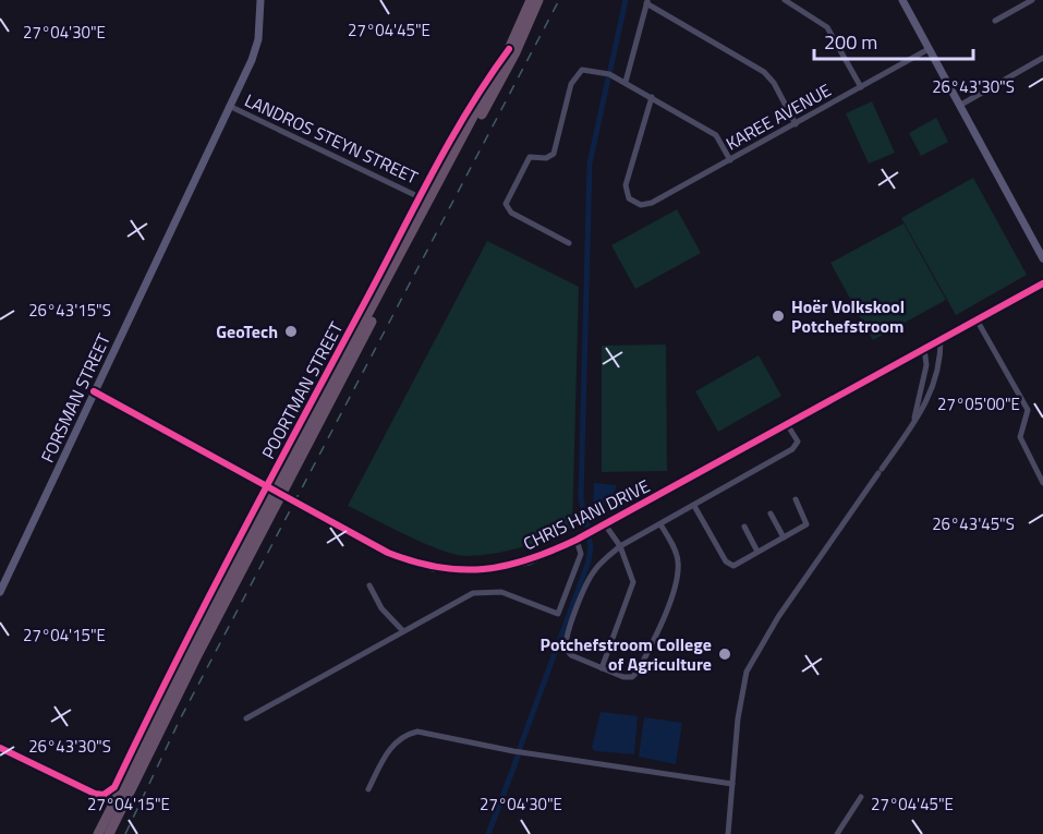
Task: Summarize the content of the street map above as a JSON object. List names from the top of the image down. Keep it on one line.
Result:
{"streets":{"street":["KAREE AVENUE","LANDROS STEYN STREET","POORTMAN STREET","FORSMAN STREET","CHRIS HANI DRIVE"]},"crossings":[["LANDROS STEYN STREET","POORTMAN STREET"],["LANDROS STEYN STREET","FORSMAN STREET"],["FORSMAN STREET","CHRIS HANI DRIVE"]],"places":["Hoër Volkskool Potchefstroom","GeoTech","Potchefstroom College of Agriculture"],"scale_bar":"200 m","coordinates":["27°04'45\"E","27°04'30\"E","26°43'30\"S","26°43'15\"S","27°05'00\"E","26°43'45\"S","27°04'15\"E"]}
